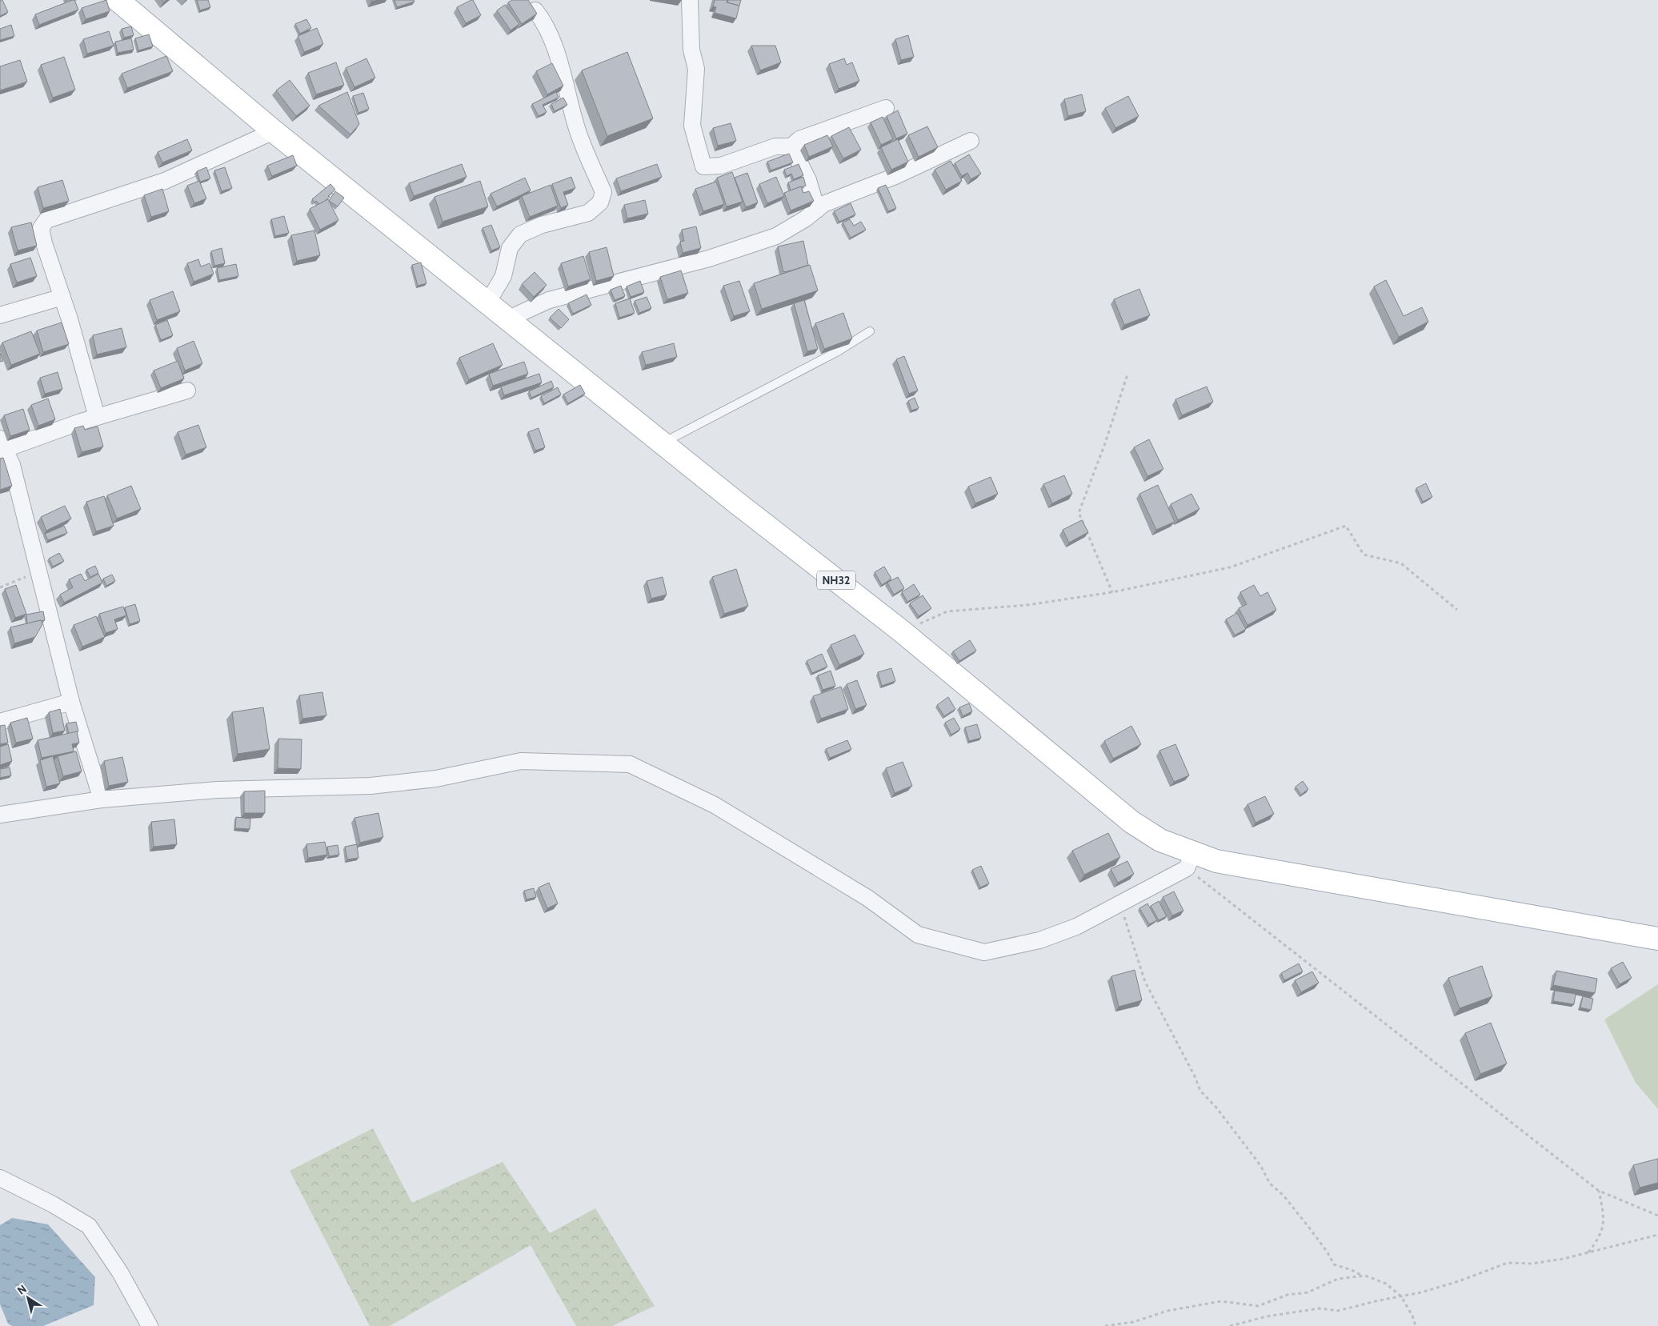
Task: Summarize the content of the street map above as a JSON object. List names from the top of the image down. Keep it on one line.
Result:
{"streets":{"main road":["NH32"]},"north":"top left"}
